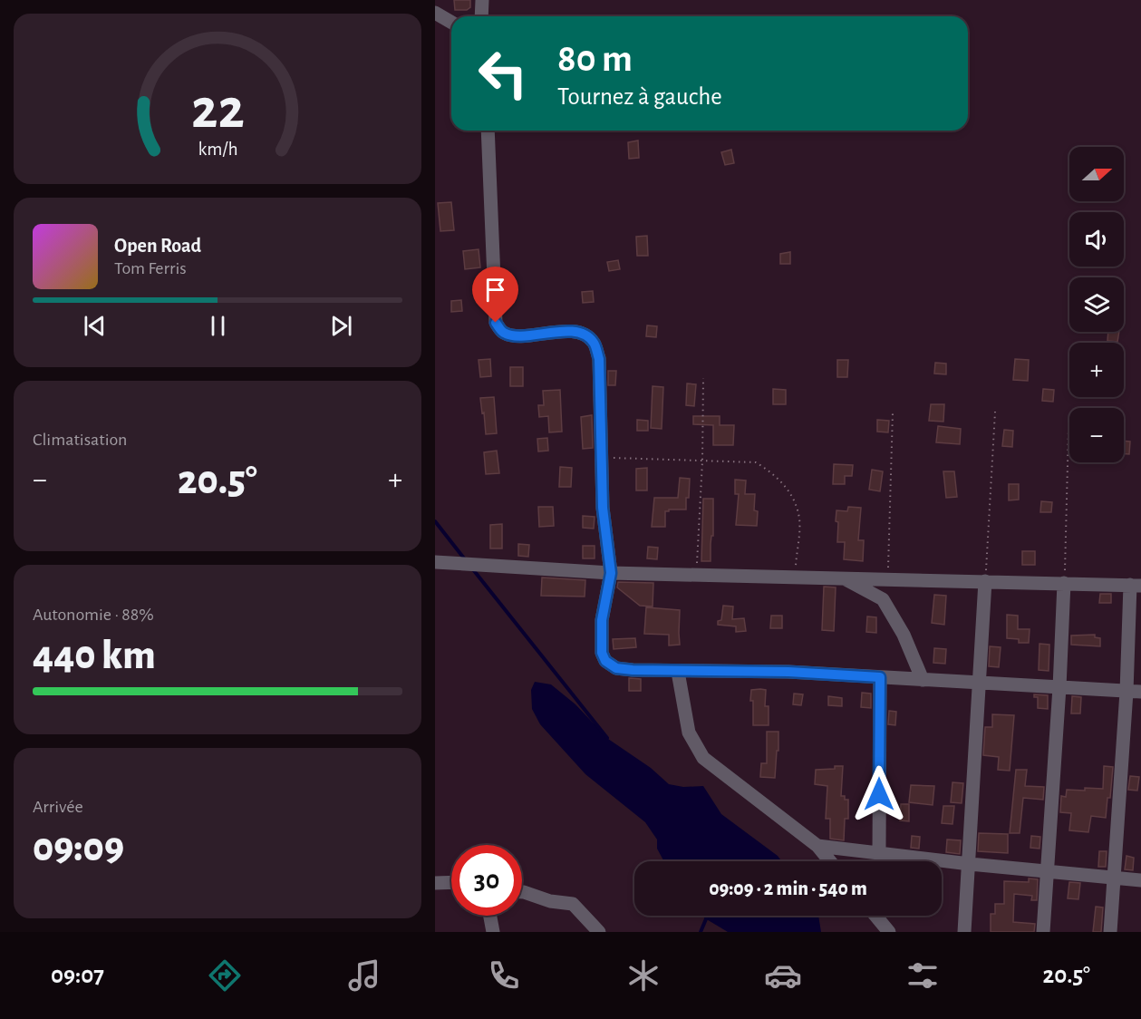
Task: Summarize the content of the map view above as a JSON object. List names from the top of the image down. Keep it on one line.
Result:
{"north":"right","page":{"turn":["80 m","Tournez à gauche"],"map_buttons":["+","−"],"song":["Open Road","Tom Ferris"],"tile":["Climatisation",["Autonomie · 88%","440 km"],["Arrivée","09:09"]],"heat":["−","20.5°","+"],"limit":"30","trip":"09:09 · 2 min · 540 m","tabs":["09:07","20.5°"],"gauge":["22","km/h"]}}
